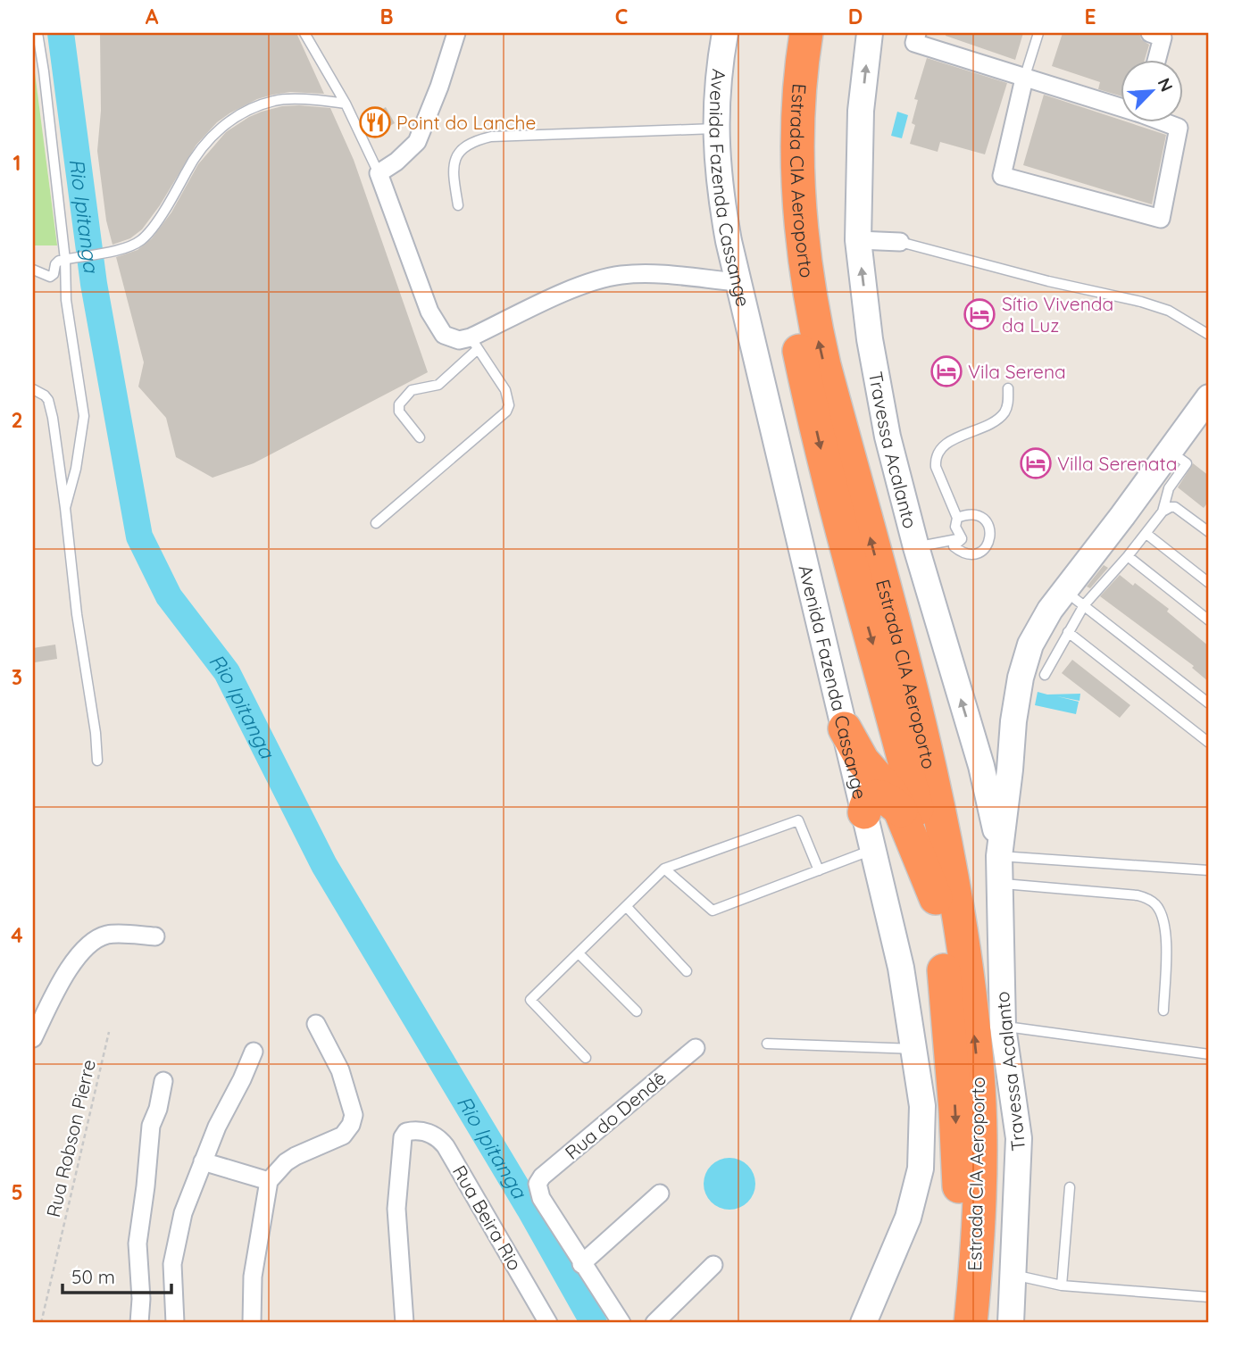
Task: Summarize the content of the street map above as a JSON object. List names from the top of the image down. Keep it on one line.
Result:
{"streets":{"highway":["Estrada CIA Aeroporto"],"main road":["Avenida Fazenda Cassange","Travessa Acalanto"],"street":["Rua do Dendê","Rua Beira Rio"],"path":["Rua Robson Pierre"]},"one_way":["Travessa Acalanto"],"water":["Rio Ipitanga"],"places":{"restaurant":["Point do Lanche"],"hotel":["Sítio Vivenda da Luz","Vila Serena","Villa Serenata"]},"scale_bar":"50 m","north":"top right","grid":{"columns":["A","B","C","D","E"],"rows":["1","2","3","4","5"]}}
